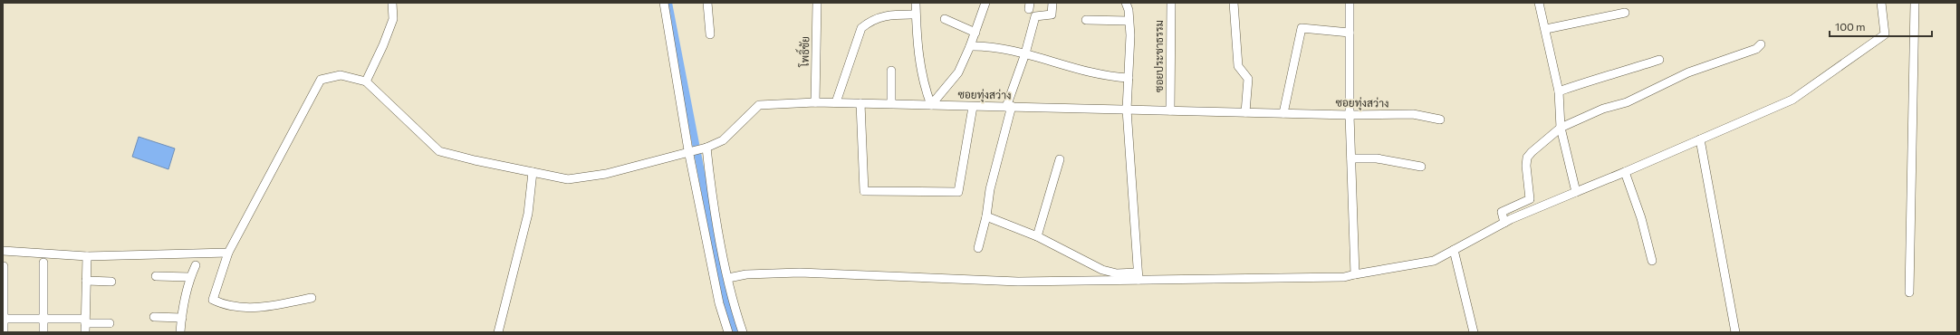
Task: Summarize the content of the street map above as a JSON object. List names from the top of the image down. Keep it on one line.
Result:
{"streets":{"street":["โพธิ์ชัย","ซอยประชาธรรม","ซอยทุ่งสว่าง"]},"crossings":[["โพธิ์ชัย","ซอยทุ่งสว่าง"],["ซอยประชาธรรม","ซอยทุ่งสว่าง"]],"scale_bar":"100 m"}
